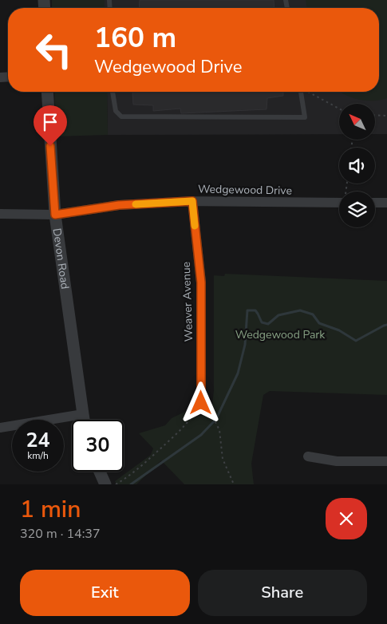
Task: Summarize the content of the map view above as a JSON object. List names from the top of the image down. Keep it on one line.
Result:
{"streets":{"street":["Wedgewood Drive","Devon Road","Weaver Avenue"]},"crossings":[["Wedgewood Drive","Devon Road"],["Wedgewood Drive","Weaver Avenue"]],"parks":["Wedgewood Park"],"north":"top left","page":{"turn":["160 m","Wedgewood Drive"],"speed":"24 km/h","limit":"30","heading":["1 min","320 m · 14:37"],"buttons":["Exit","Share"]}}
